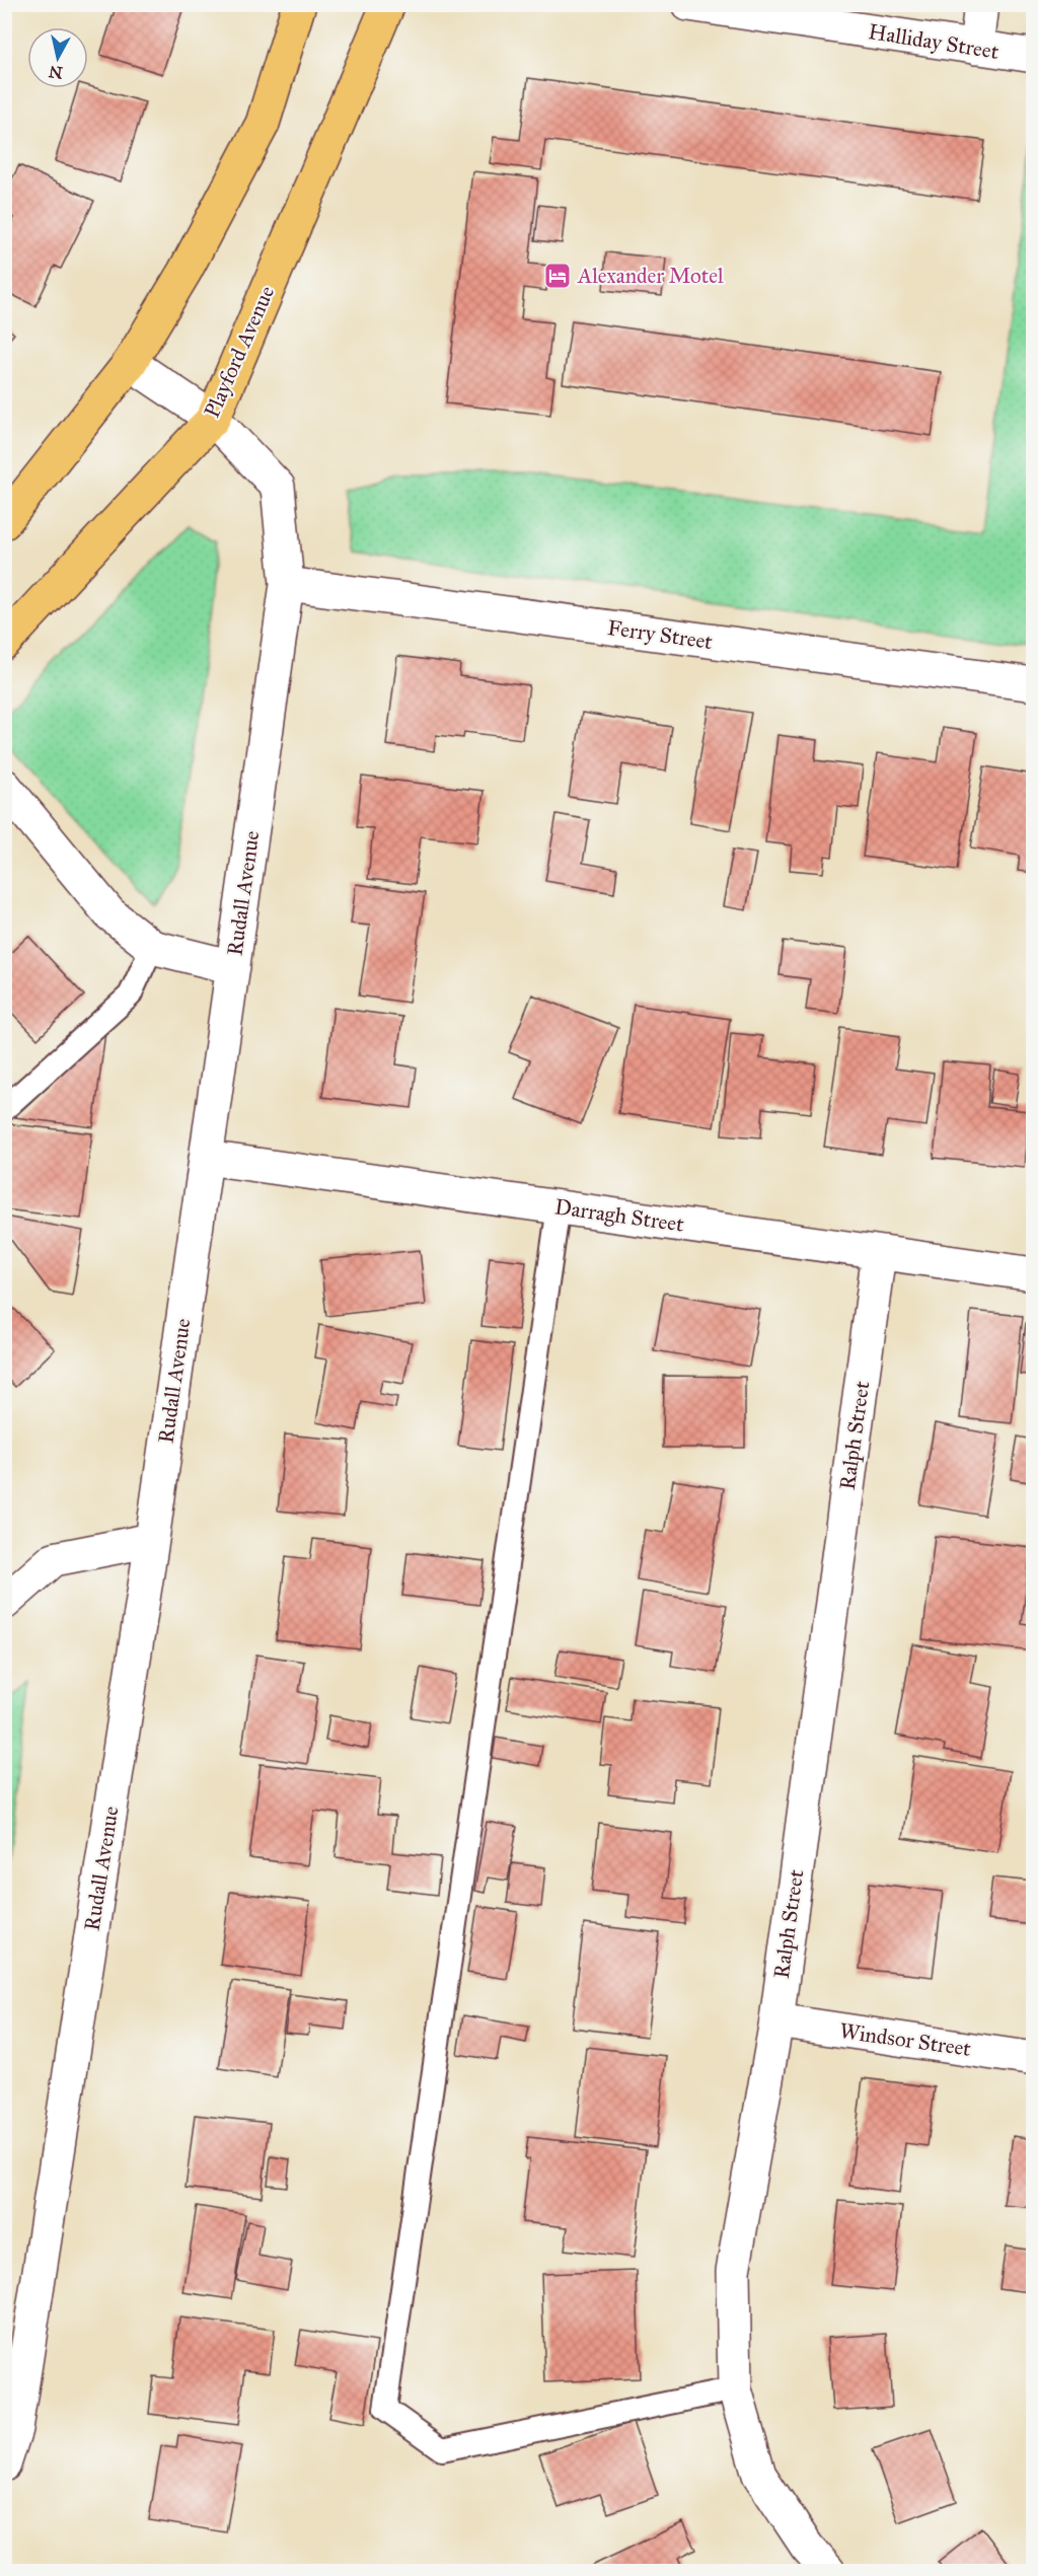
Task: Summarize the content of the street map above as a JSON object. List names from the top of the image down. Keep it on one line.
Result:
{"streets":{"highway":["Playford Avenue"],"street":["Halliday Street","Ferry Street","Rudall Avenue","Darragh Street","Ralph Street","Windsor Street"]},"crossings":[["Playford Avenue","Rudall Avenue"],["Ferry Street","Rudall Avenue"],["Rudall Avenue","Darragh Street"],["Darragh Street","Ralph Street"],["Ralph Street","Windsor Street"]],"places":{"hotel":["Alexander Motel"]},"north":"bottom"}
